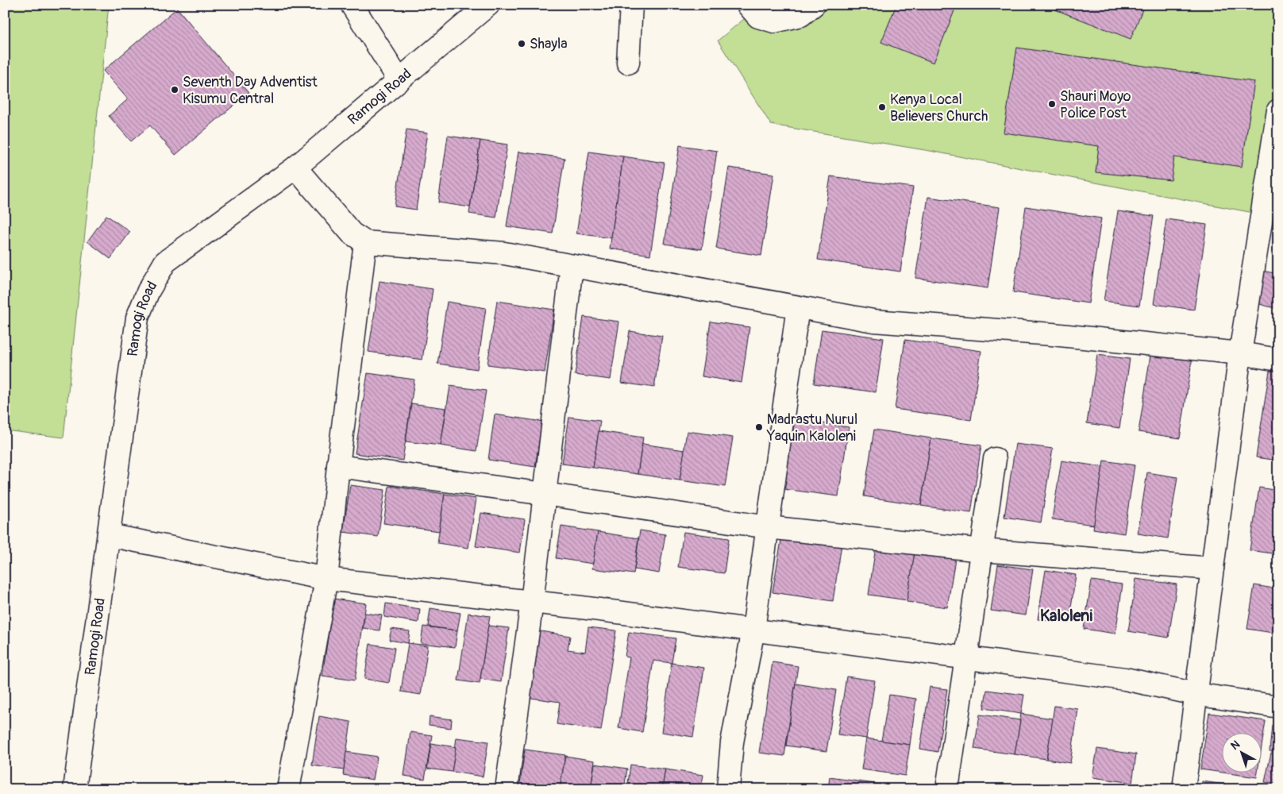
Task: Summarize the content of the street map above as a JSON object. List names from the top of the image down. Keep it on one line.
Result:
{"streets":{"street":["Ramogi Road"]},"districts":["Kaloleni"],"places":["Shayla","Seventh Day Adventist Kisumu Central","Shauri Moyo Police Post","Kenya Local Believers Church","Madrastu Nurul Yaquin Kaloleni"],"north":"top left"}
